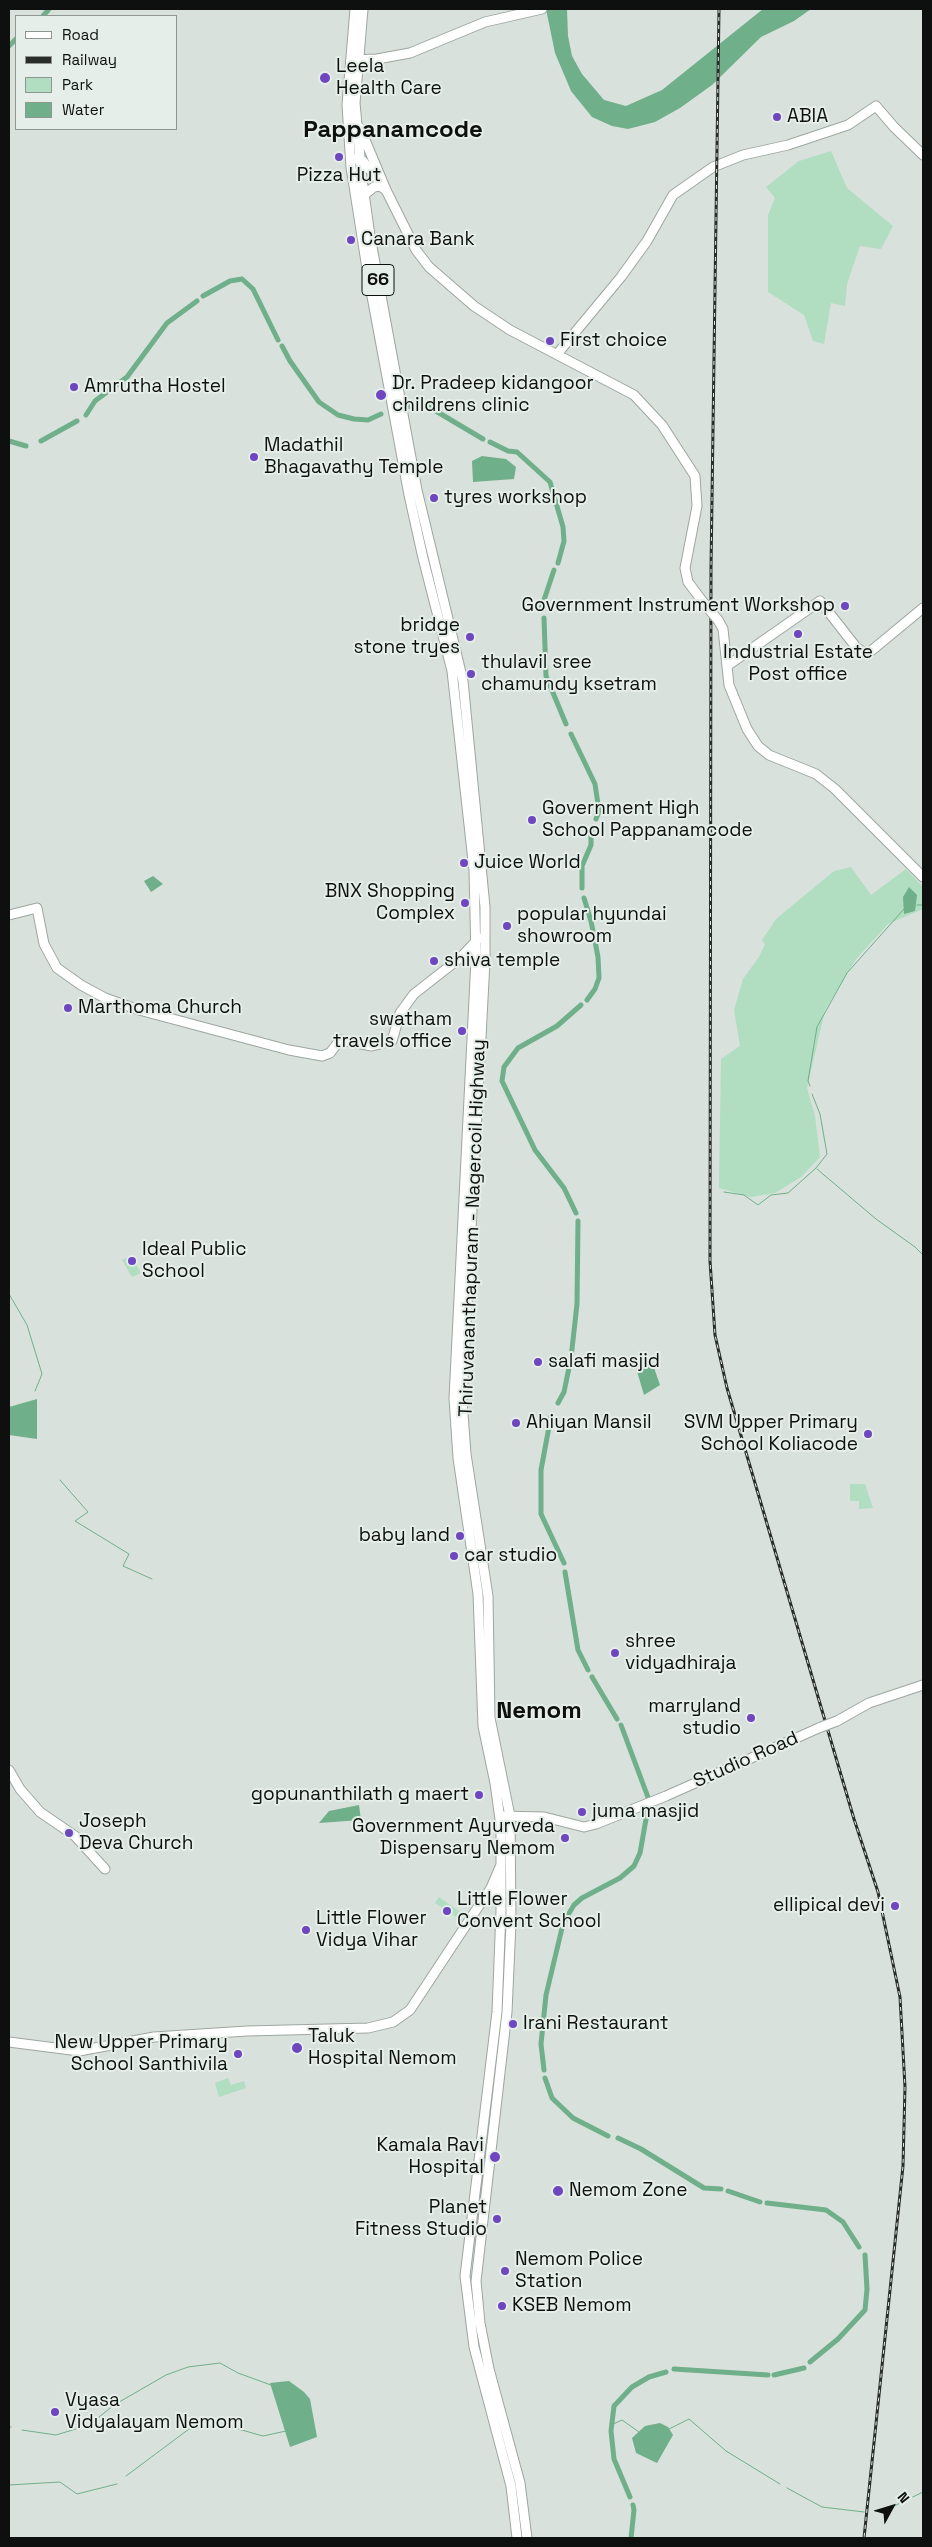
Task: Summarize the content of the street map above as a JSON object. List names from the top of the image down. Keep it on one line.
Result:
{"streets":{"main road":["66","Thiruvananthapuram - Nagercoil Highway","Studio Road"]},"crossings":[["Thiruvananthapuram - Nagercoil Highway","Studio Road"]],"districts":["Pappanamcode","Nemom"],"places":["Leela Health Care","ABIA","Pizza Hut","Canara Bank","First choice","Amrutha Hostel","Dr. Pradeep kidangoor childrens clinic","Madathil Bhagavathy Temple","tyres workshop","Government Instrument Workshop","Industrial Estate Post office","bridge stone tryes","thulavil sree chamundy ksetram","Government High School Pappanamcode","Juice World","BNX Shopping Complex","popular hyundai showroom","shiva temple","Marthoma Church","swatham travels office","Ideal Public School","salafi masjid","Ahiyan Mansil","SVM Upper Primary School Koliacode","baby land","car studio","shree vidyadhiraja","marryland studio","gopunanthilath g maert","juma masjid","Joseph Deva Church","Government Ayurveda Dispensary Nemom","ellipical devi","Little Flower Convent School","Little Flower Vidya Vihar","Irani Restaurant","Taluk Hospital Nemom","New Upper Primary School Santhivila","Kamala Ravi Hospital","Nemom Zone","Planet Fitness Studio","Nemom Police Station","KSEB Nemom","Vyasa Vidyalayam Nemom"],"legend":["Road","Railway","Park","Water"],"north":"top right"}
